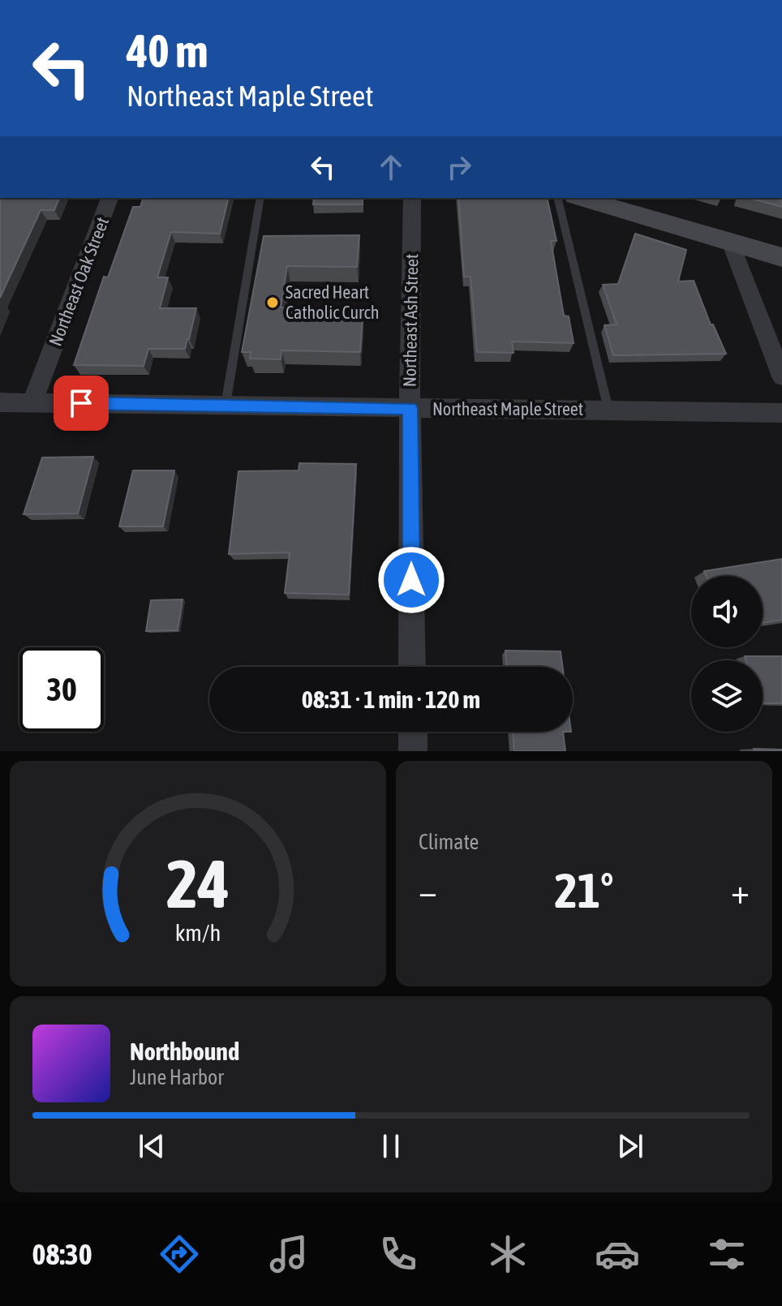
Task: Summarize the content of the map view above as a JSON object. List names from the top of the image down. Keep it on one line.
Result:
{"streets":{"street":["Northeast Oak Street","Northeast Ash Street","Northeast Maple Street"]},"crossings":[["Northeast Oak Street","Northeast Maple Street"],["Northeast Ash Street","Northeast Maple Street"]],"places":["Sacred Heart Catholic Curch"],"page":{"turn":["40 m","Northeast Maple Street"],"limit":"30","trip":"08:31 · 1 min · 120 m","tile":"Climate","heat":["−","21°","+"],"song":["Northbound","June Harbor"],"tabs":"08:30","gauge":["24","km/h"]}}
